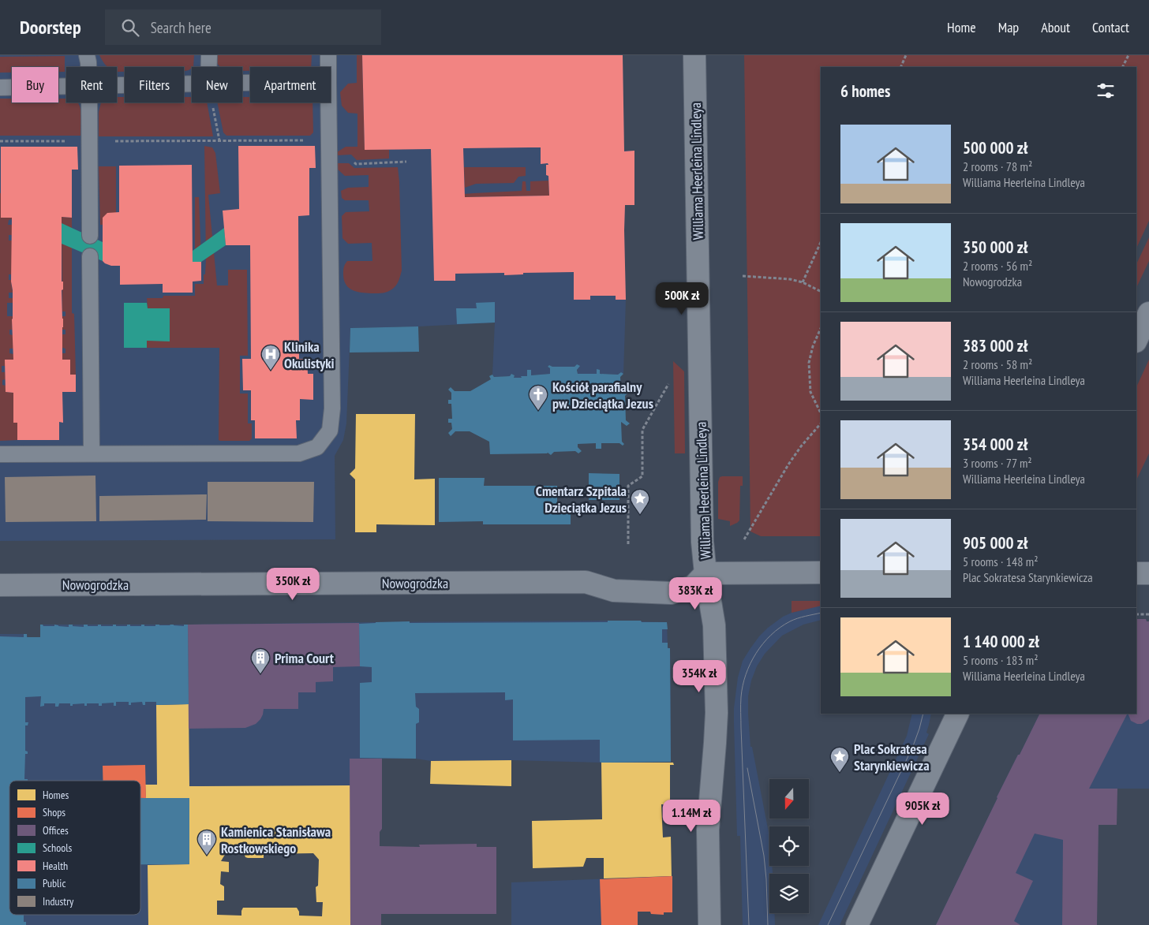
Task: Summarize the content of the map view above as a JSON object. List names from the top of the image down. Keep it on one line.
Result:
{"streets":{"street":["Williama Heerleina Lindleya","Nowogrodzka"]},"crossings":[["Williama Heerleina Lindleya","Nowogrodzka"]],"places":{"hospital":["Klinika Okulistyki"],"church":["Kościół parafialny pw. Dzieciątka Jezus"],"place":["Cmentarz Szpitala Dzieciątka Jezus","Plac Sokratesa Starynkiewicza"],"building":["Prima Court","Kamienica Stanisława Rostkowskiego"]},"legend":["Homes","Shops","Offices","Schools","Health","Public","Industry"],"north":"bottom","page":{"header":"Doorstep","search":"Search here","nav":["Home","Map","About","Contact"],"chip":["Buy","Rent","Filters","New","Apartment"],"heading":"6 homes","list":[{"name":"500 000 zł","note":"2 rooms · 78 m² · Williama Heerleina Lindleya"},{"name":"350 000 zł","note":"2 rooms · 56 m² · Nowogrodzka"},{"name":"383 000 zł","note":"2 rooms · 58 m² · Williama Heerleina Lindleya"},{"name":"354 000 zł","note":"3 rooms · 77 m² · Williama Heerleina Lindleya"},{"name":"905 000 zł","note":"5 rooms · 148 m² · Plac Sokratesa Starynkiewicza"},{"name":"1 140 000 zł","note":"5 rooms · 183 m² · Williama Heerleina Lindleya"}],"price":["500K zł","350K zł","383K zł","354K zł","905K zł","1.14M zł"]}}
